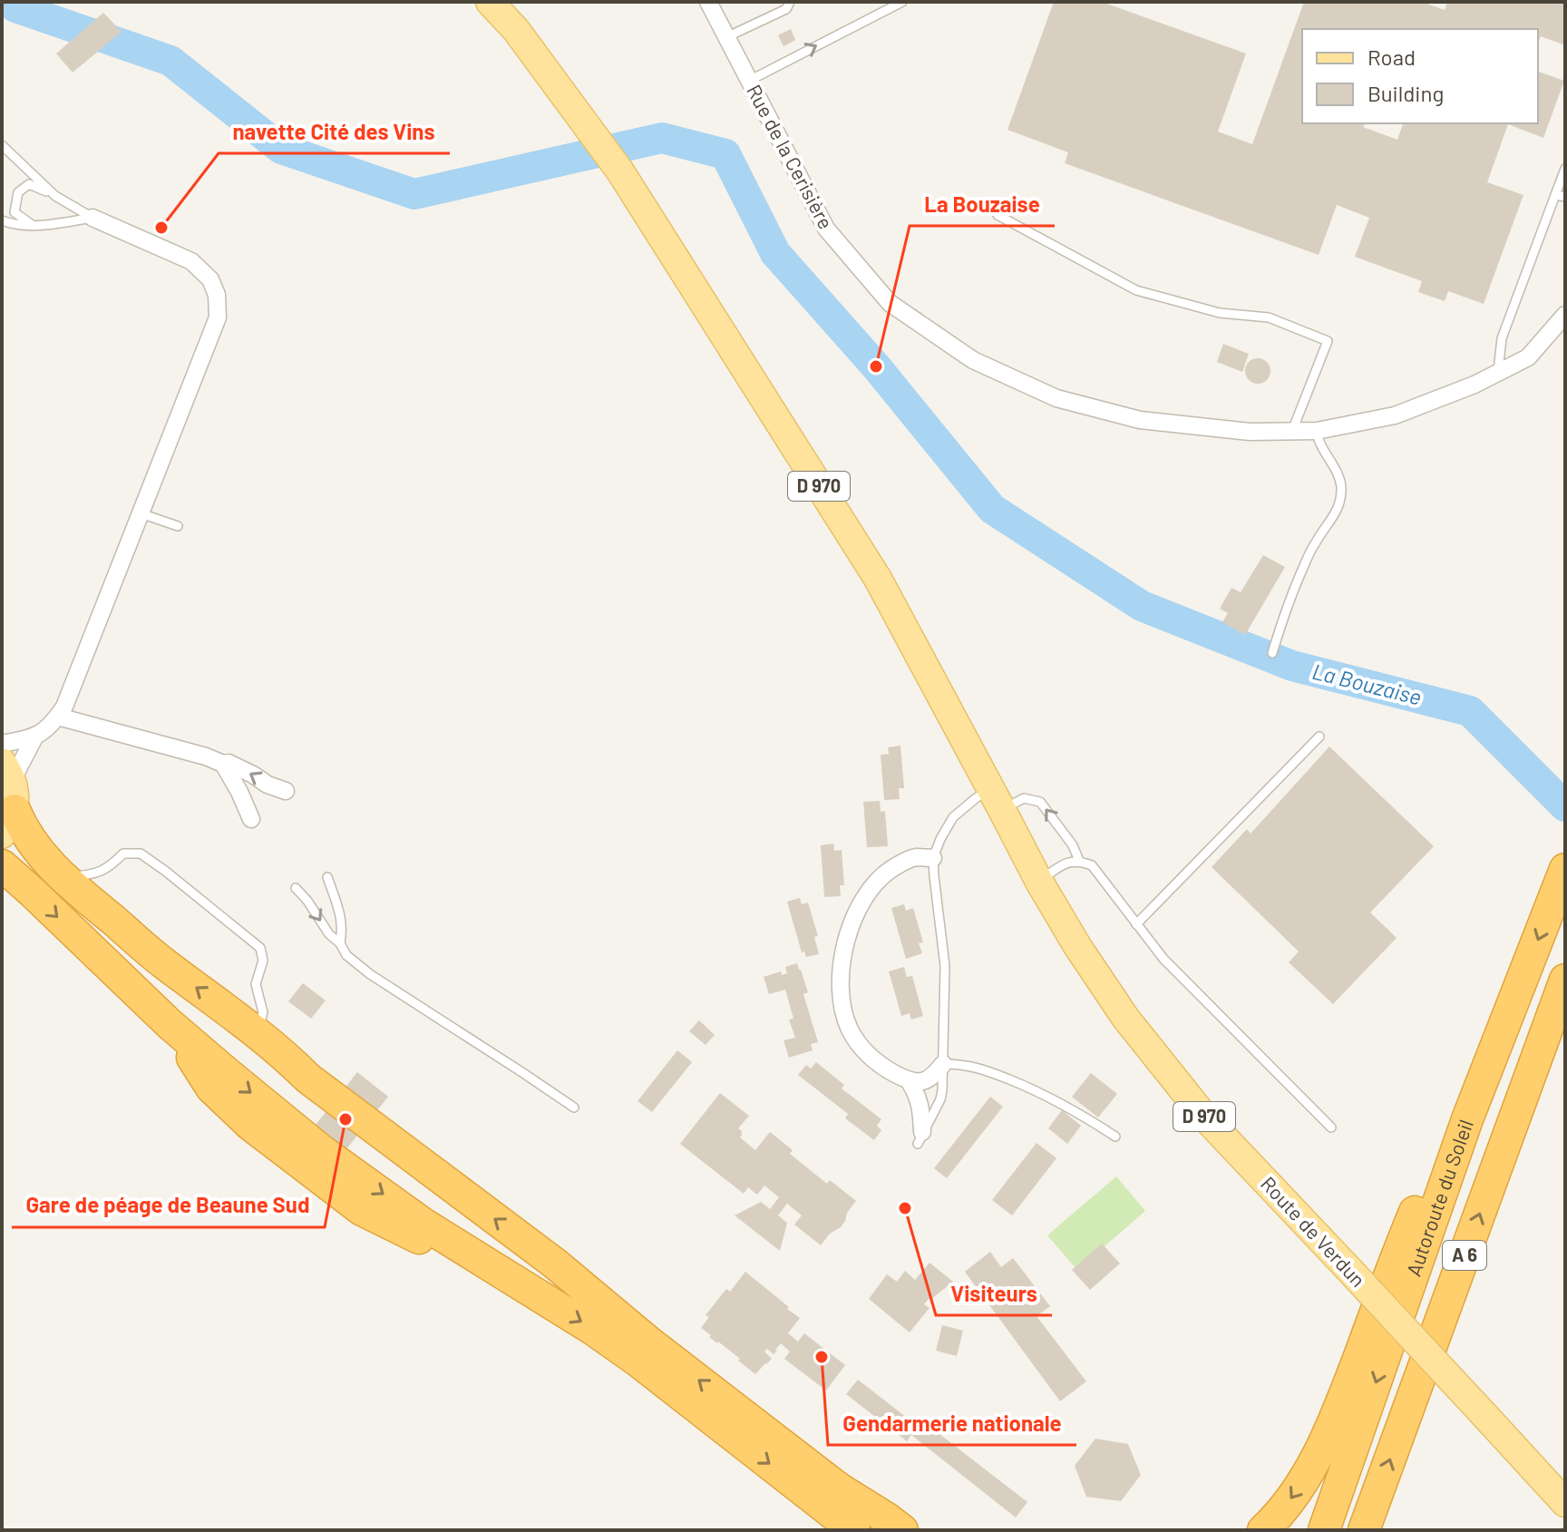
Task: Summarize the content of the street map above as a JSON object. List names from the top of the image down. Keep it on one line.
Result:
{"streets":{"highway":["Autoroute du Soleil","A 6"],"main road":["D 970","Route de Verdun"],"street":["Rue de la Cerisière"]},"crossings":[["D 970","Route de Verdun"]],"water":["La Bouzaise"],"places":["navette Cité des Vins","La Bouzaise","Gare de péage de Beaune Sud","Visiteurs","Gendarmerie nationale"],"legend":["Road","Building"]}
